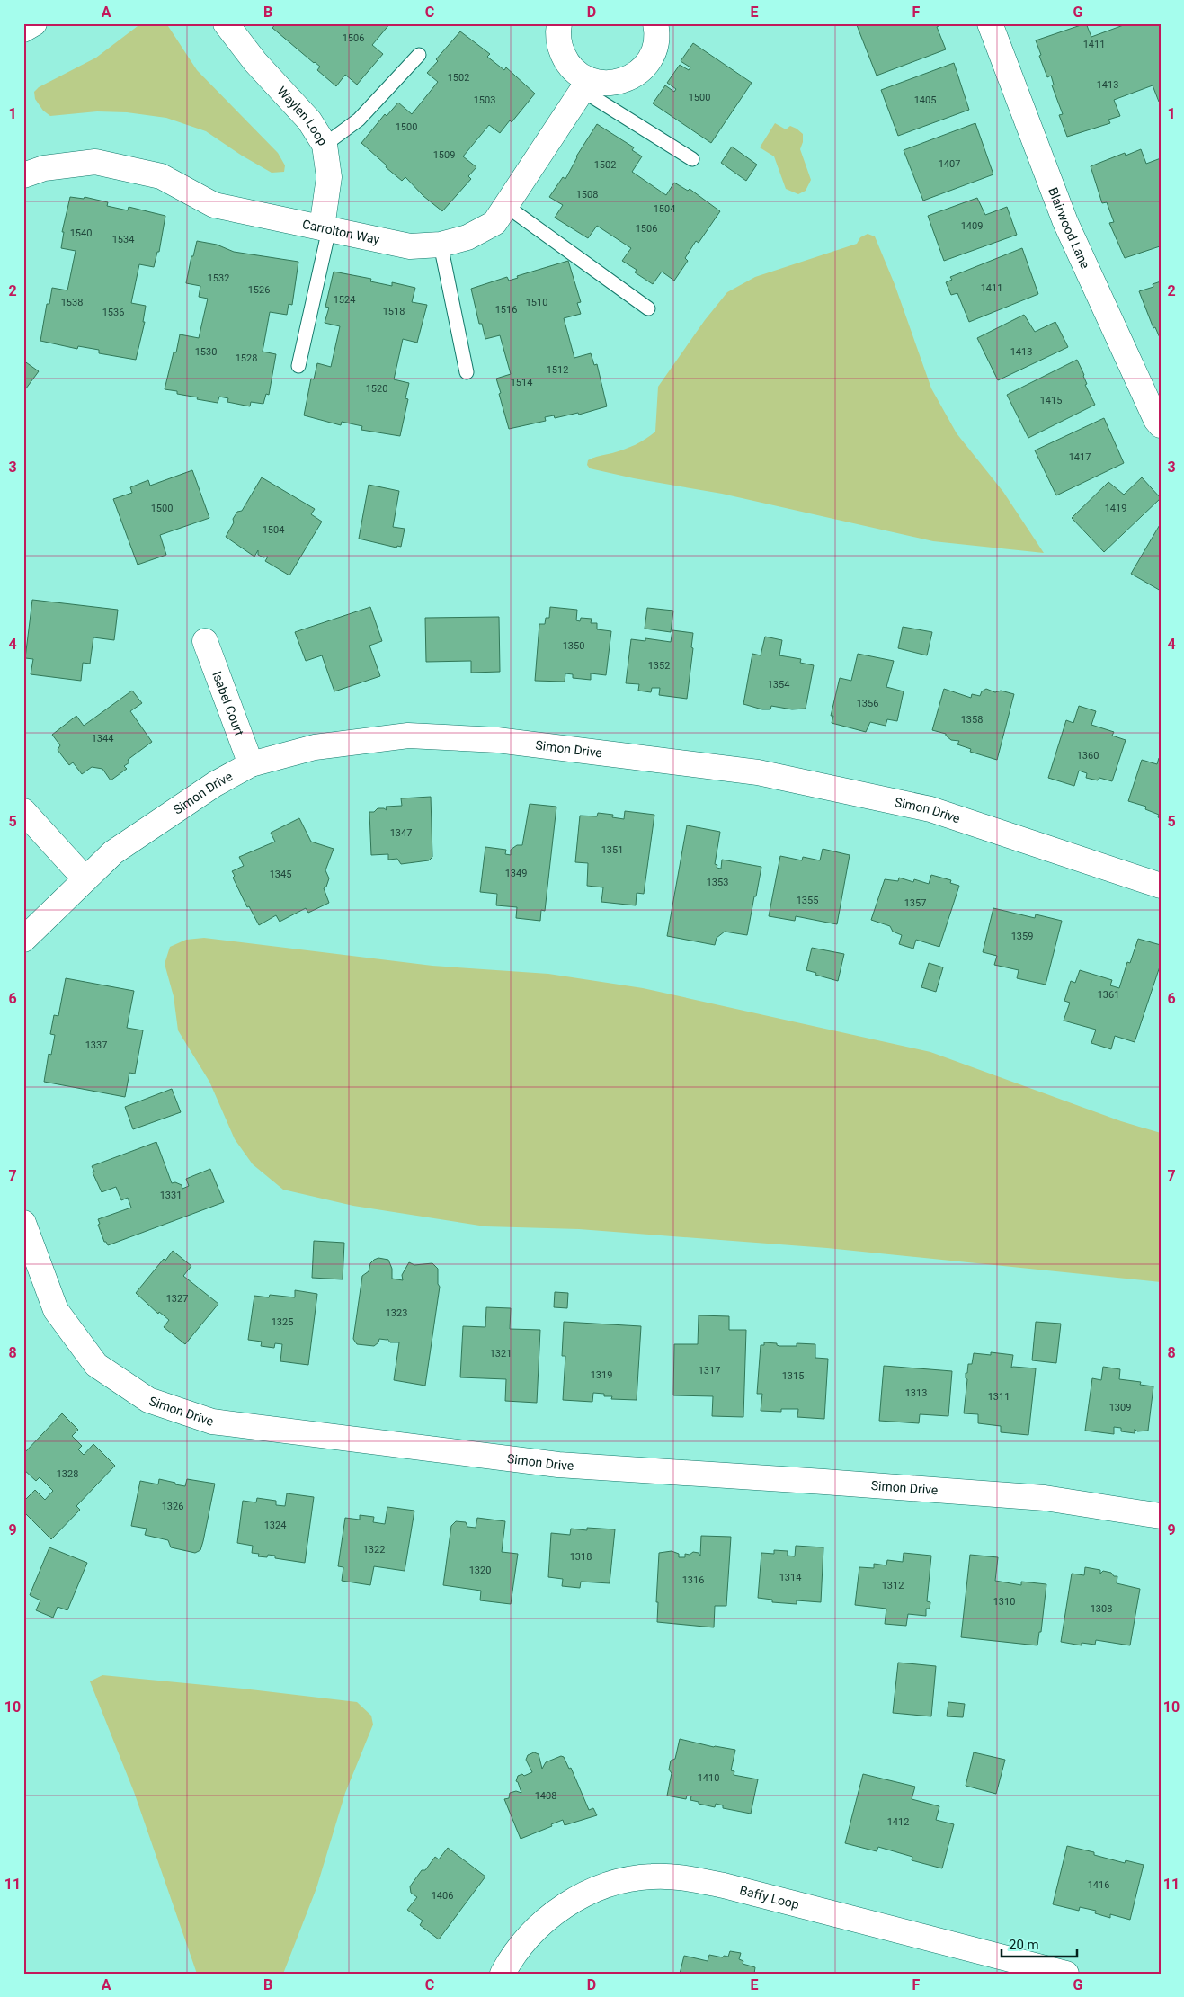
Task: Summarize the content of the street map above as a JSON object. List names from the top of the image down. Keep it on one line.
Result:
{"streets":{"street":["Waylen Loop","Blairwood Lane","Carrolton Way","Isabel Court","Simon Drive","Baffy Loop"]},"crossings":[["Waylen Loop","Carrolton Way"],["Isabel Court","Simon Drive"]],"house_numbers":["1506","1411","1502","1413","1500","1503","1405","1500","1509","1407","1502","1508","1504","1409","1506","1540","1534","1532","1411","1526","1524","1538","1510","1516","1518","1536","1530","1413","1528","1512","1514","1520","1415","1417","1500","1419","1504","1350","1352","1354","1356","1358","1344","1360","1347","1351","1349","1345","1353","1355","1357","1359","1361","1337","1331","1327","1323","1325","1321","1317","1319","1315","1313","1311","1309","1328","1326","1324","1322","1318","1320","1314","1316","1312","1310","1308","1410","1408","1412","1416","1406"],"scale_bar":"20 m","grid":{"columns":["A","B","C","D","E","F","G"],"rows":["1","2","3","4","5","6","7","8","9","10","11"]}}
